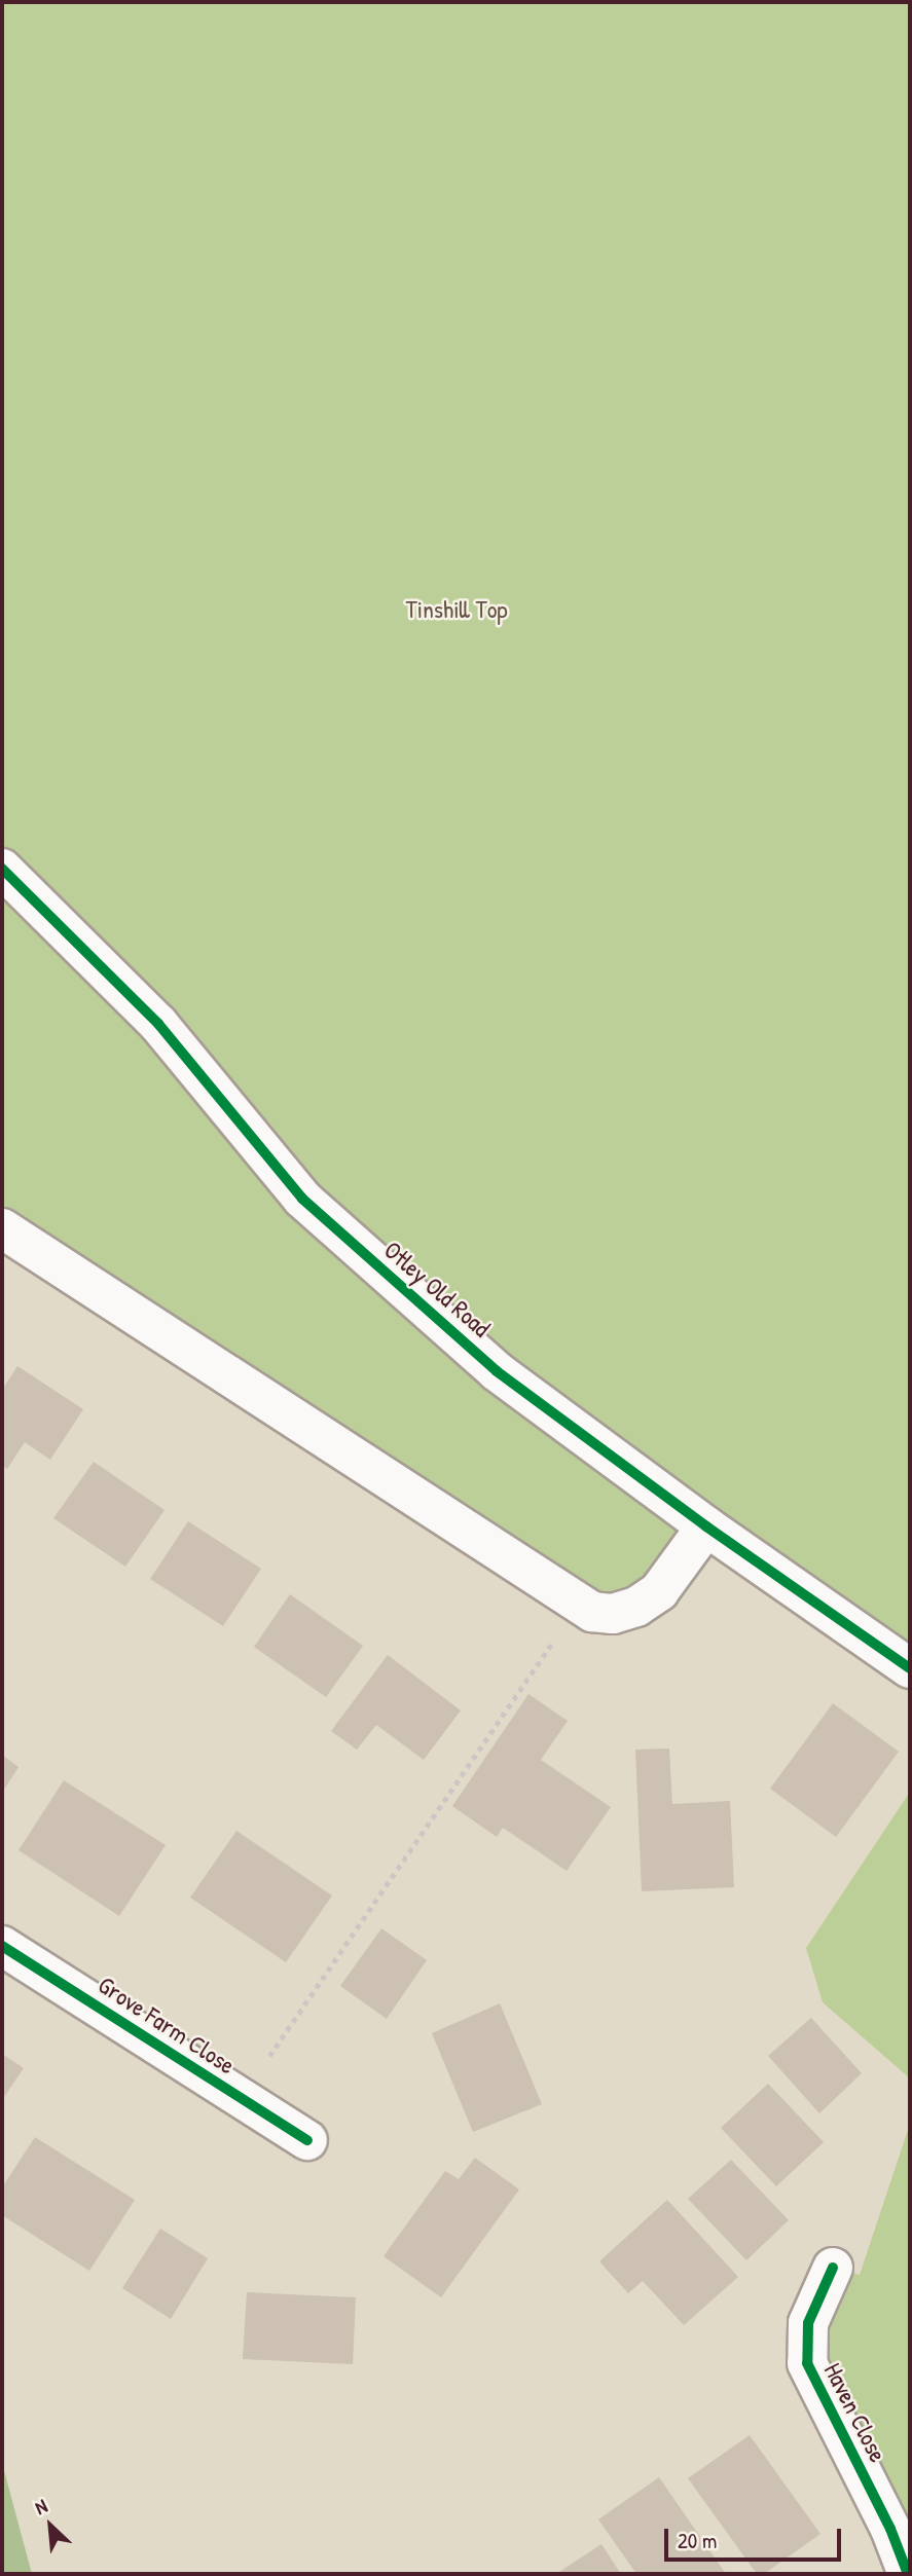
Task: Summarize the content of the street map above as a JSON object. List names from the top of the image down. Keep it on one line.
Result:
{"streets":{"street":["Otley Old Road","Grove Farm Close","Haven Close"]},"parks":["Tinshill Top"],"scale_bar":"20 m","north":"top left"}
